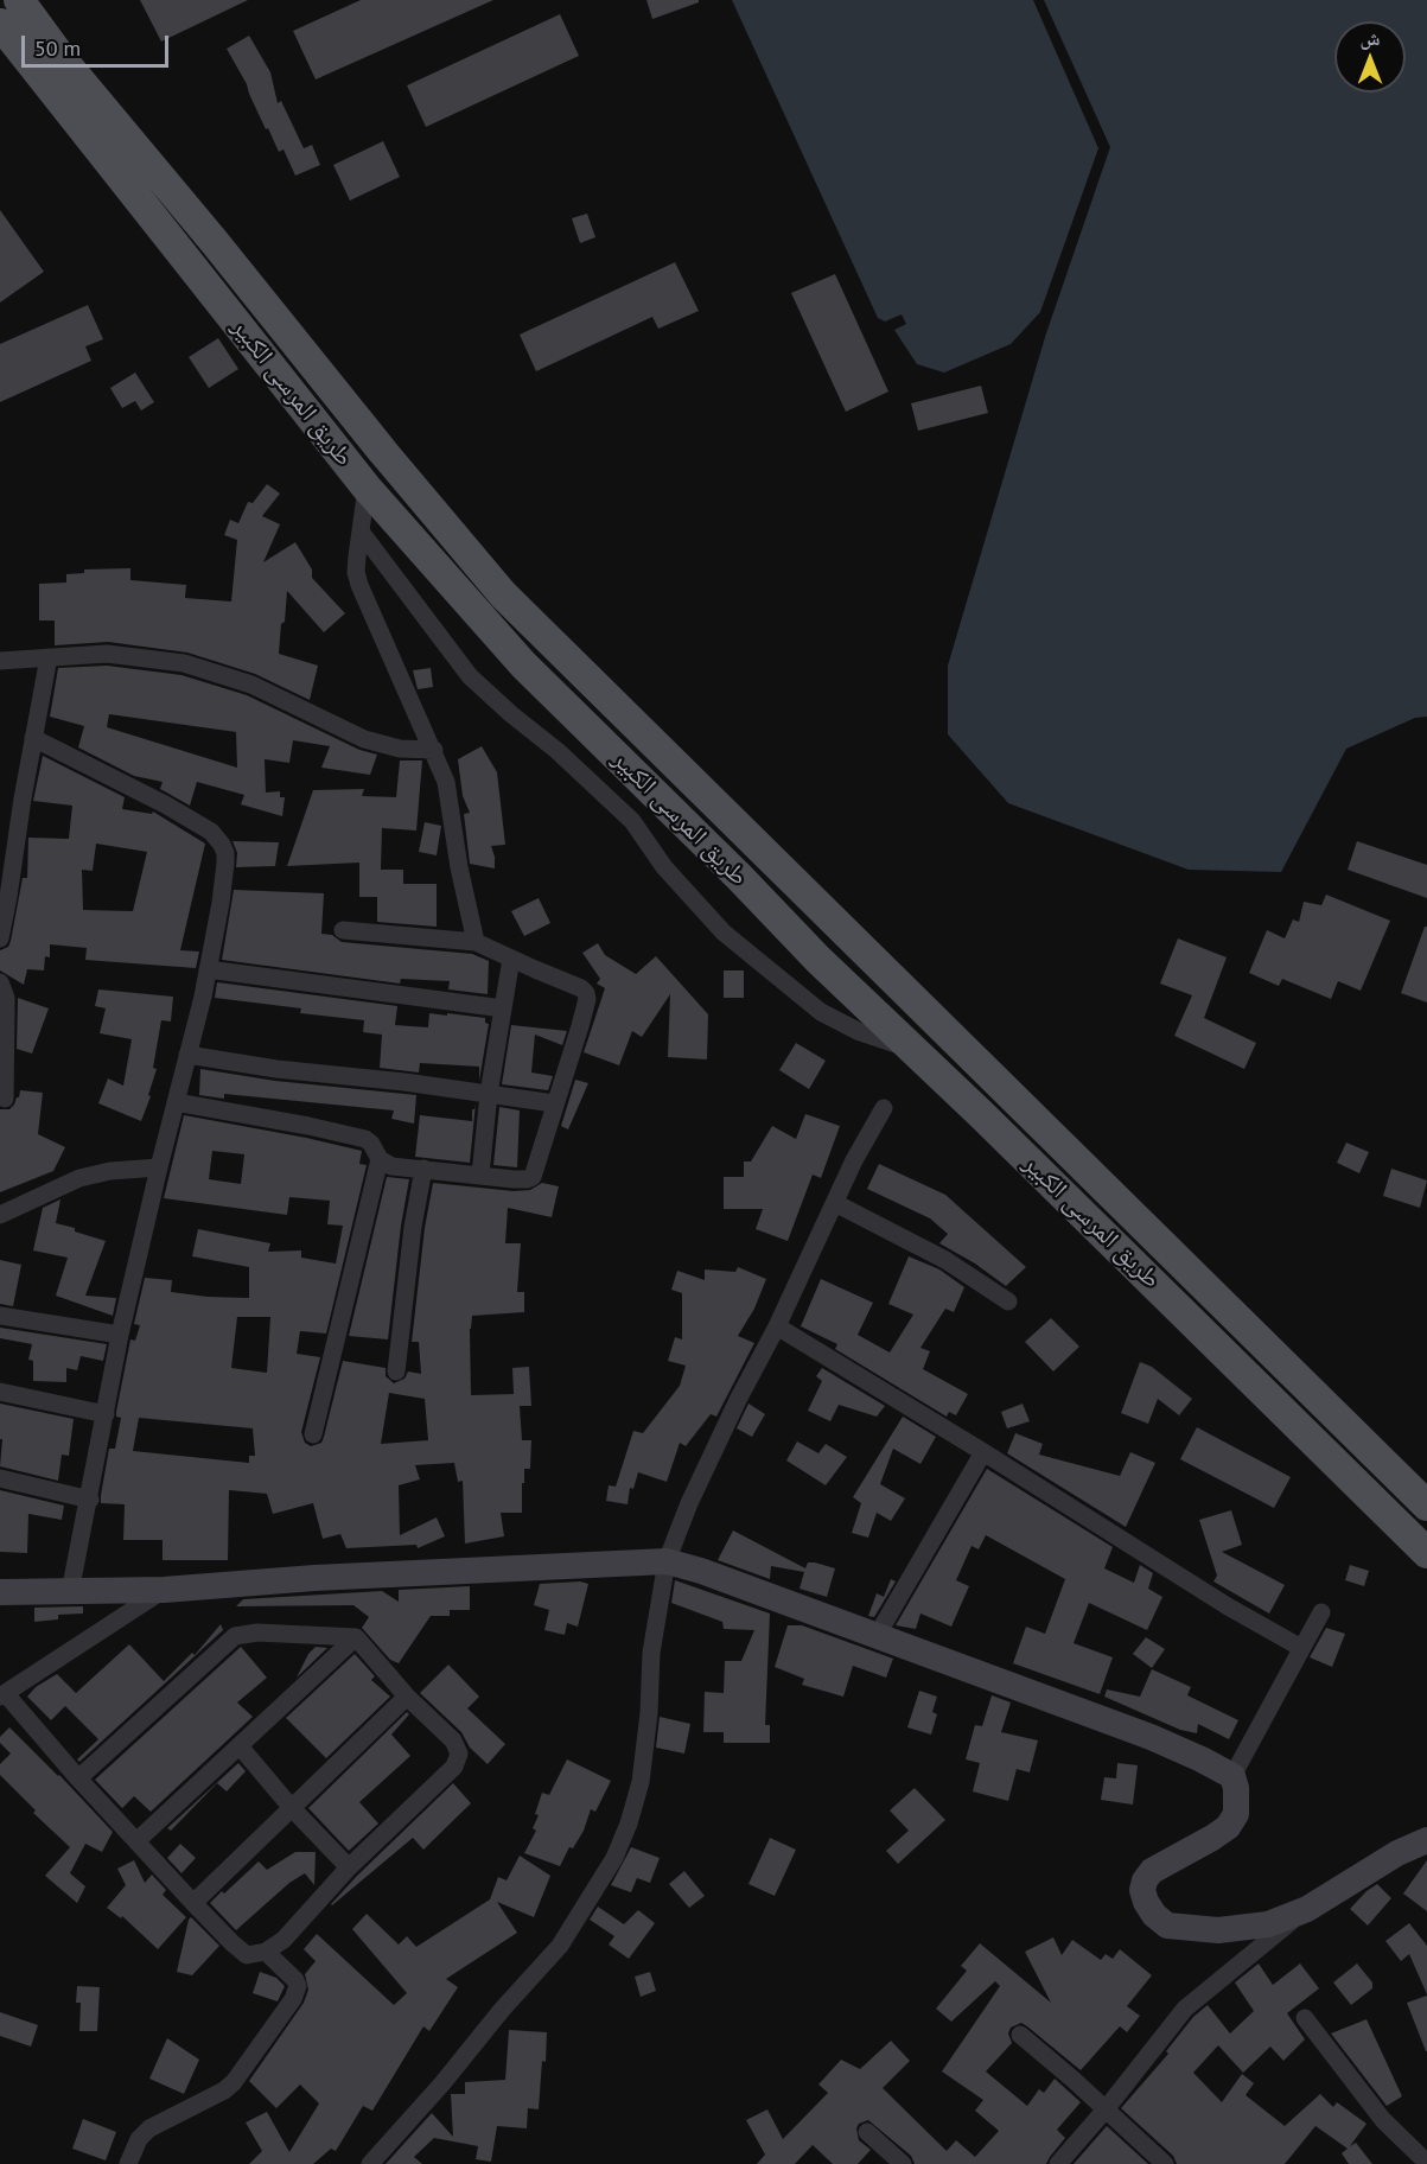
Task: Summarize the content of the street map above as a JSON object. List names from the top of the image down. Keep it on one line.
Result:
{"streets":{"main road":["طريق المرسى الكبير"]},"scale_bar":"50 m","north":"top"}
